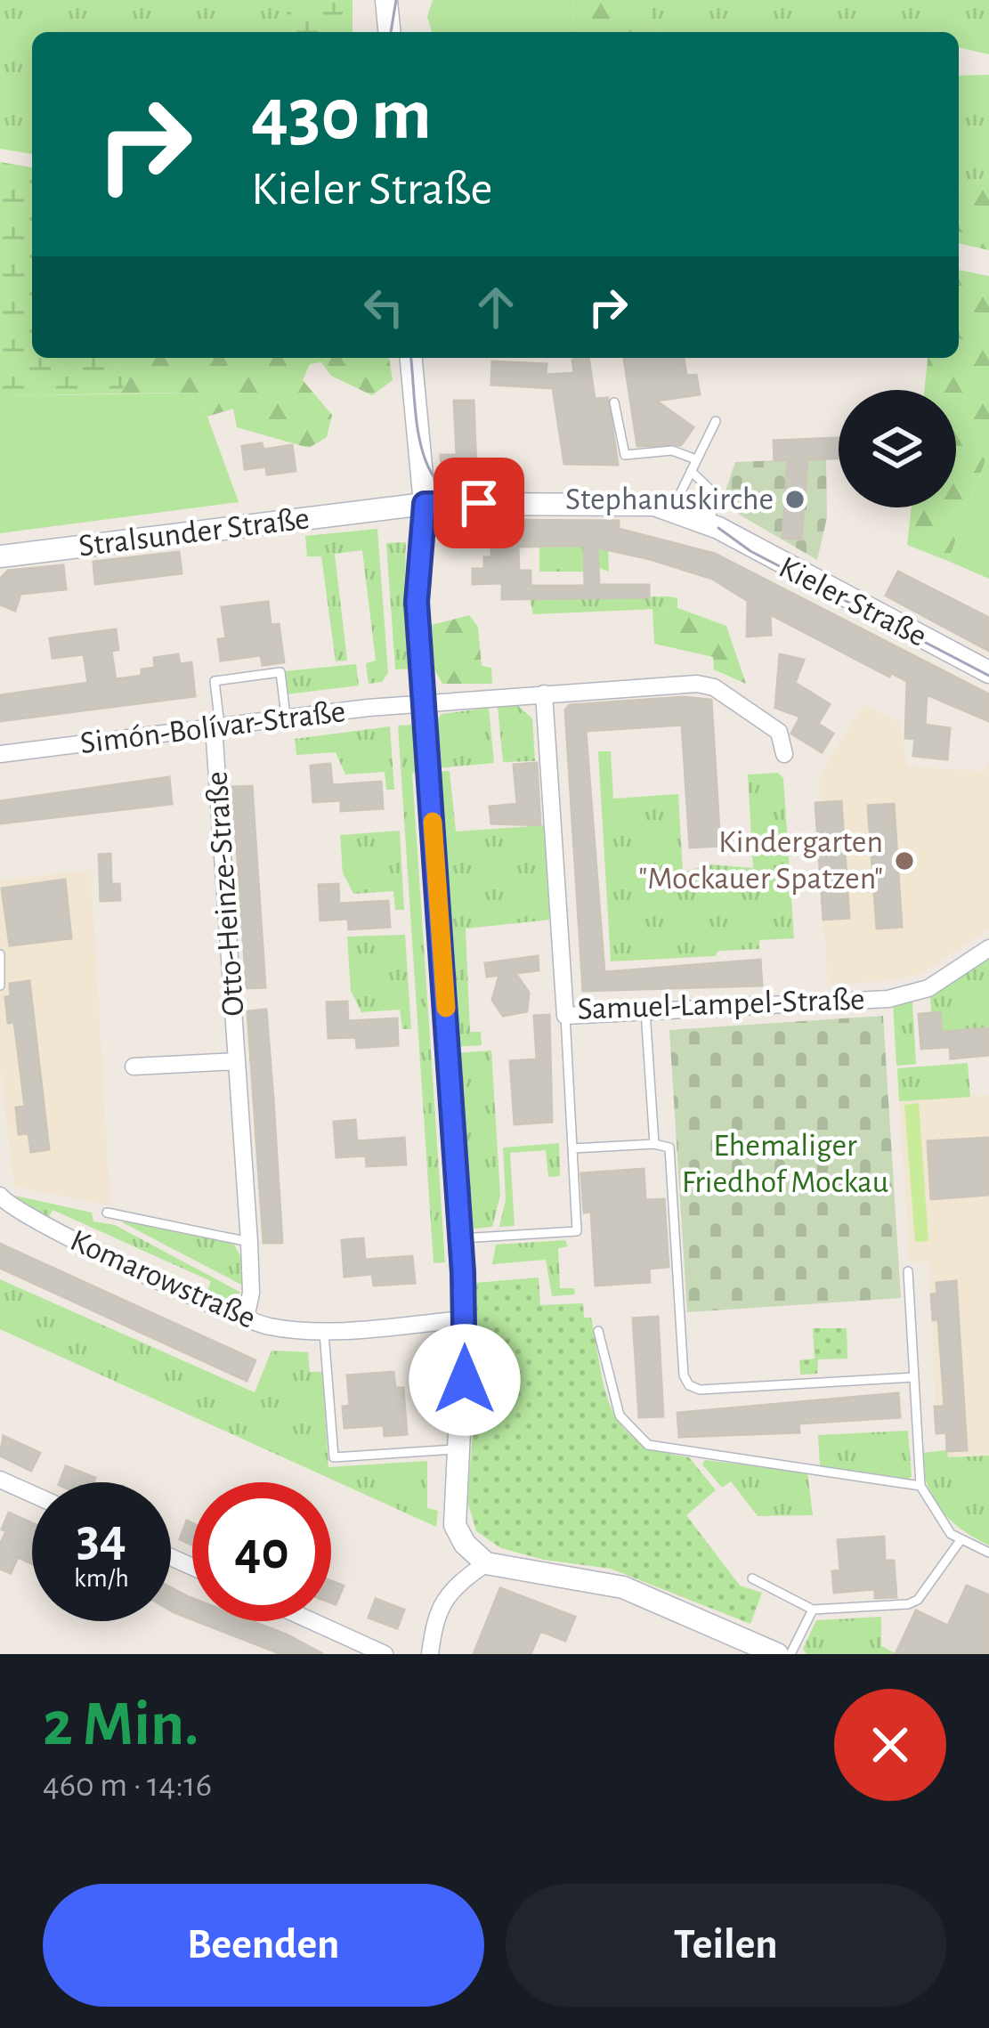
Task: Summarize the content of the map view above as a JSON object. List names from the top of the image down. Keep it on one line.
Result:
{"streets":{"street":["Stralsunder Straße","Kieler Straße","Simón-Bolívar-Straße","Otto-Heinze-Straße","Samuel-Lampel-Straße","Komarowstraße"]},"crossings":[["Simón-Bolívar-Straße","Otto-Heinze-Straße"],["Otto-Heinze-Straße","Komarowstraße"]],"parks":["Ehemaliger Friedhof Mockau"],"places":["Stephanuskirche","Kindergarten \"Mockauer Spatzen\""],"page":{"turn":["430 m","Kieler Straße"],"speed":"34 km/h","limit":"40","heading":["2 Min.","460 m · 14:16"],"buttons":["Beenden","Teilen"]}}
